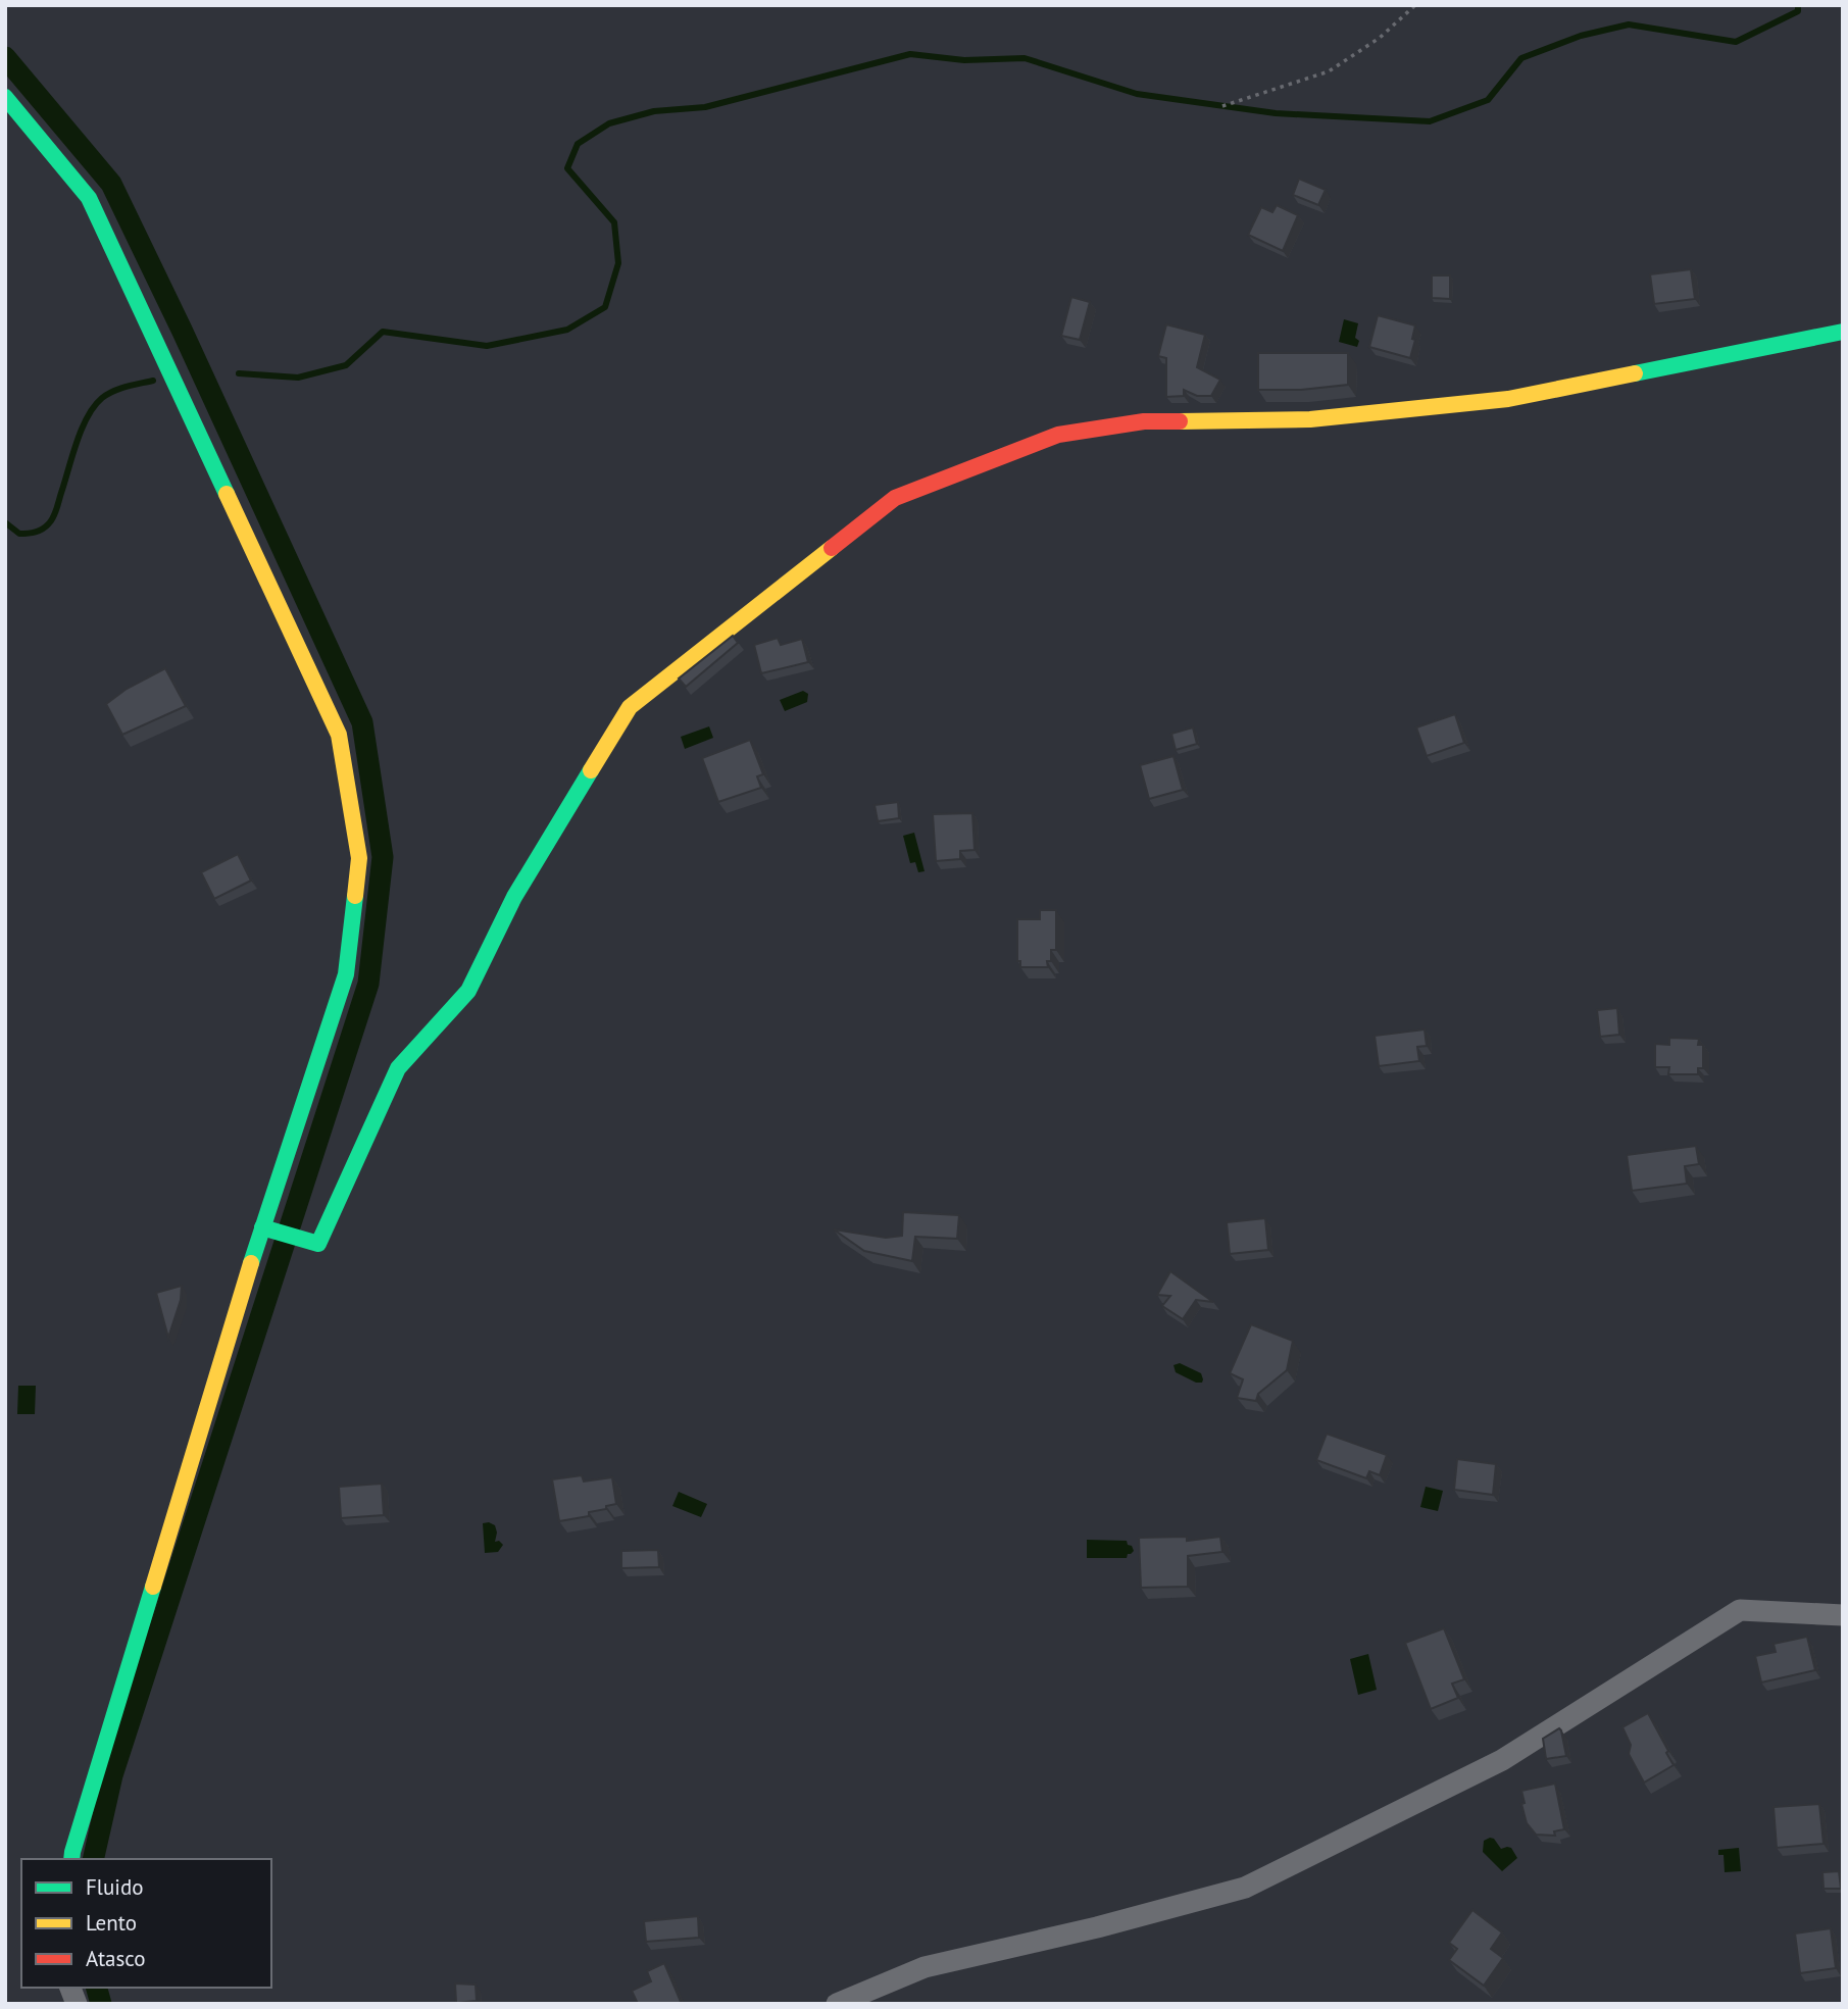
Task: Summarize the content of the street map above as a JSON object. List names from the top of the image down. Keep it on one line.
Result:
{"legend":["Fluido","Lento","Atasco"]}
